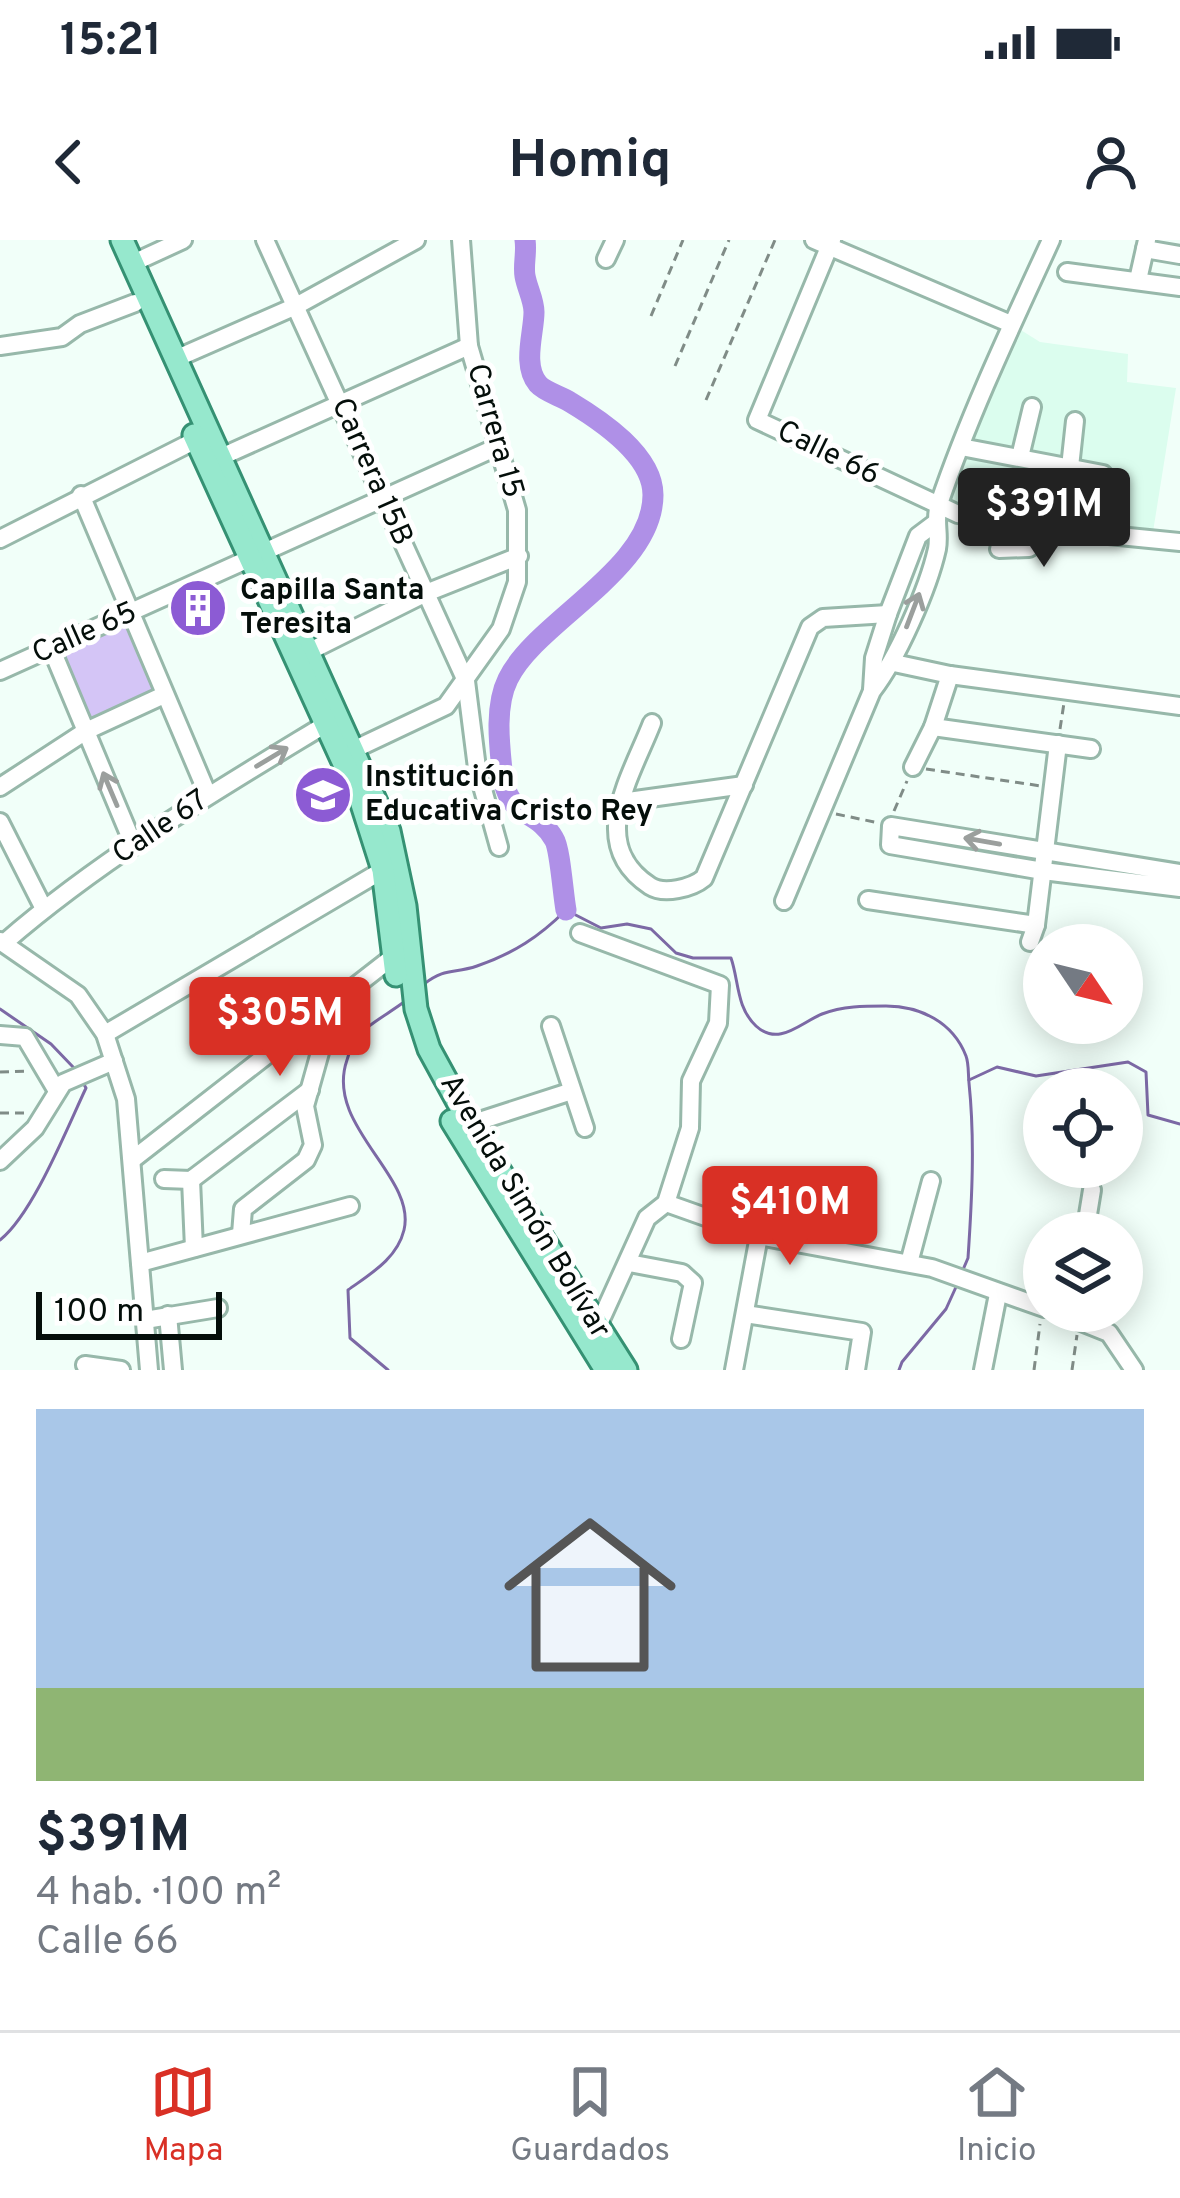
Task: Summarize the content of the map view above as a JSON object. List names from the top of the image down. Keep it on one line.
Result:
{"streets":{"main road":["Avenida Simón Bolívar"],"street":["Carrera 15","Calle 66","Carrera 15B","Calle 65","Calle 67"]},"crossings":[["Carrera 15","Carrera 15B"],["Carrera 15","Calle 65"],["Carrera 15B","Calle 65"],["Calle 65","Avenida Simón Bolívar"],["Calle 67","Avenida Simón Bolívar"]],"one_way":["Calle 67"],"places":{"building":["Capilla Santa Teresita"],"school or university":["Institución Educativa Cristo Rey"]},"scale_bar":"100 m","north":"bottom right","page":{"status":"15:21","header":"Homiq","price":["$391M","$305M","$410M"],"scale":"100 m","list":[{"name":"$391M","note":"4 hab. · 100 m² · Calle 66"}],"tabs":["Mapa","Guardados","Inicio"]}}
